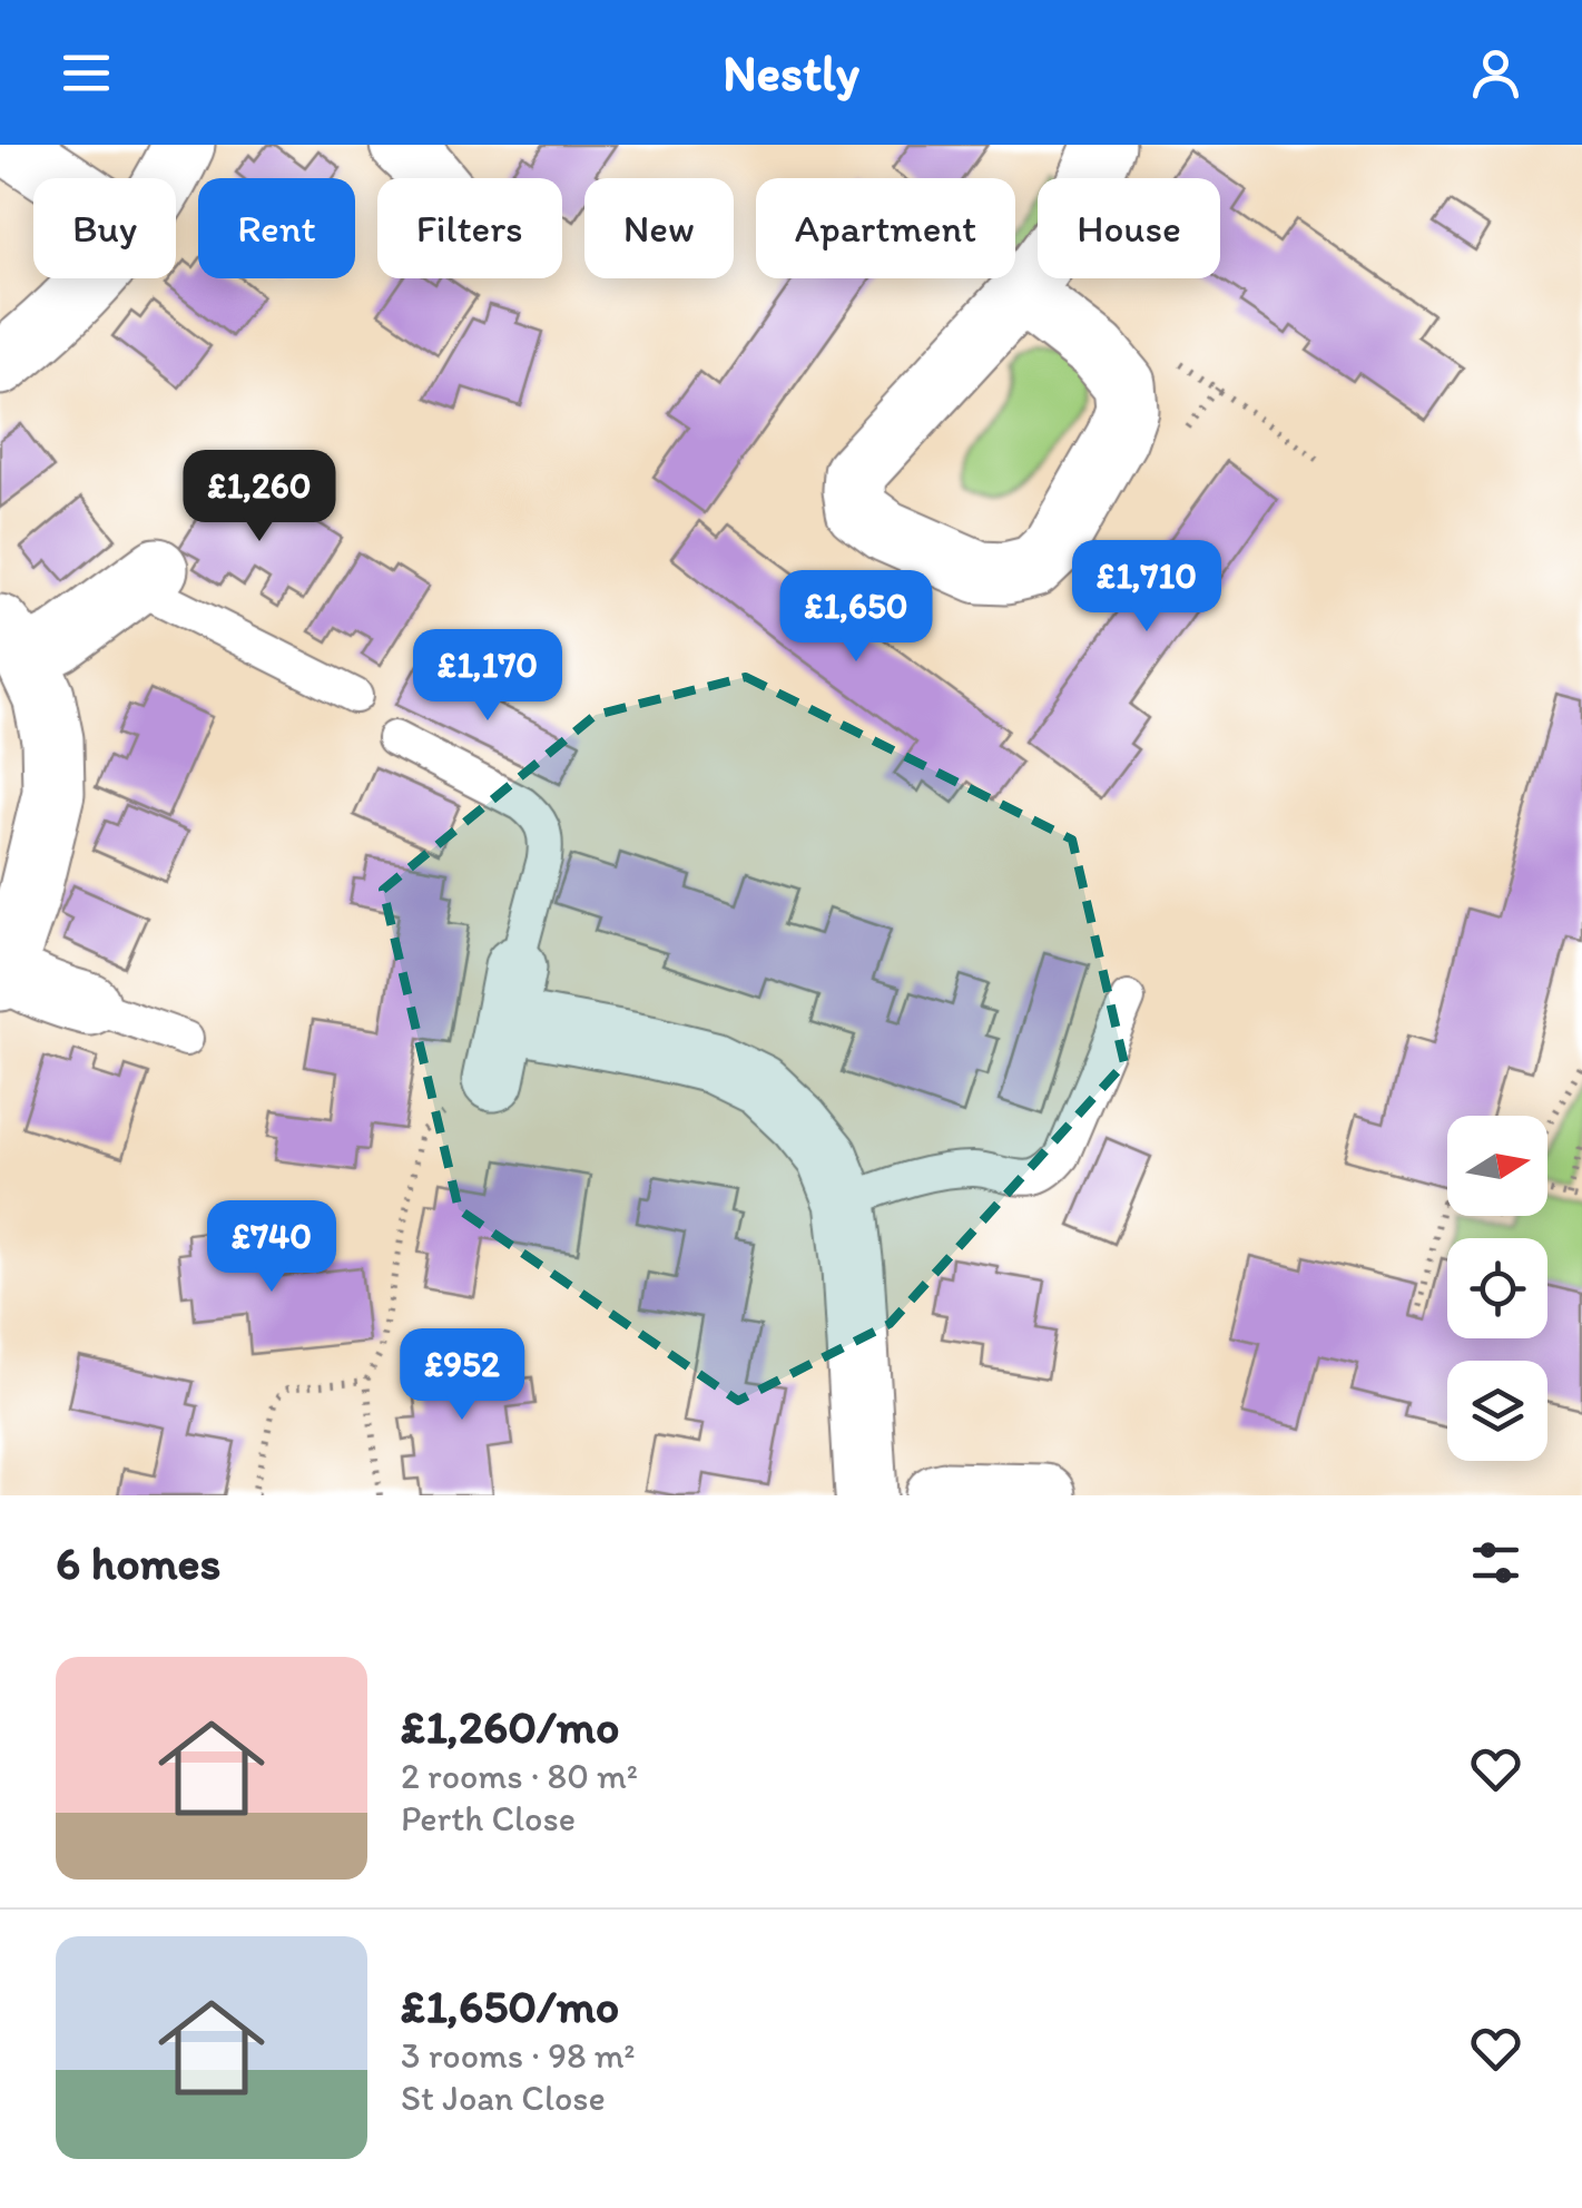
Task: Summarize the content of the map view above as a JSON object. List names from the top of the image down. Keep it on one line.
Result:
{"north":"right","page":{"header":"Nestly","chip":["Buy","Rent","Filters","New","Apartment","House"],"price":["£1,260","£1,710","£1,650","£1,170","£740","£952"],"heading":"6 homes","list":[{"name":"£1,260/mo","note":"2 rooms · 80 m² · Perth Close"},{"name":"£1,650/mo","note":"3 rooms · 98 m² · St Joan Close"}]}}
